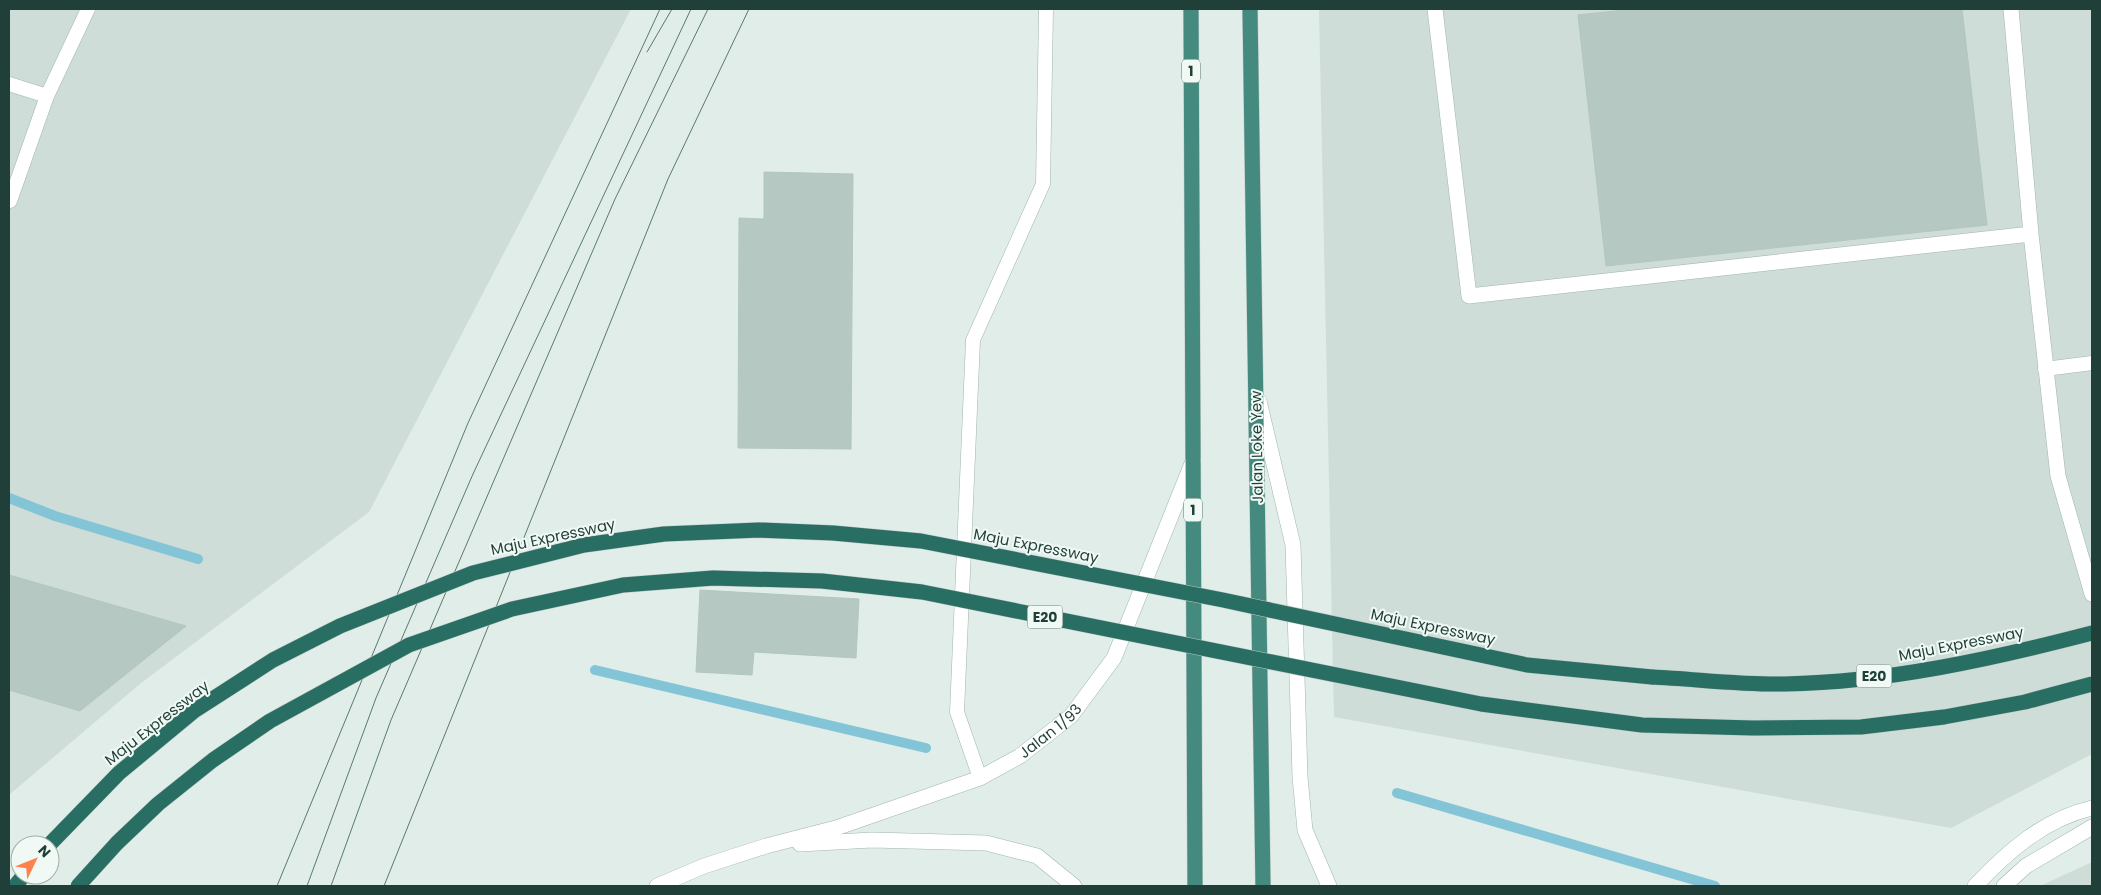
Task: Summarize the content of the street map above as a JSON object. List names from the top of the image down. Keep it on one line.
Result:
{"streets":{"highway":["1","Jalan Loke Yew","Maju Expressway","E20"],"street":["Jalan 1/93"]},"crossings":[["1","Jalan 1/93"]],"north":"top right"}
